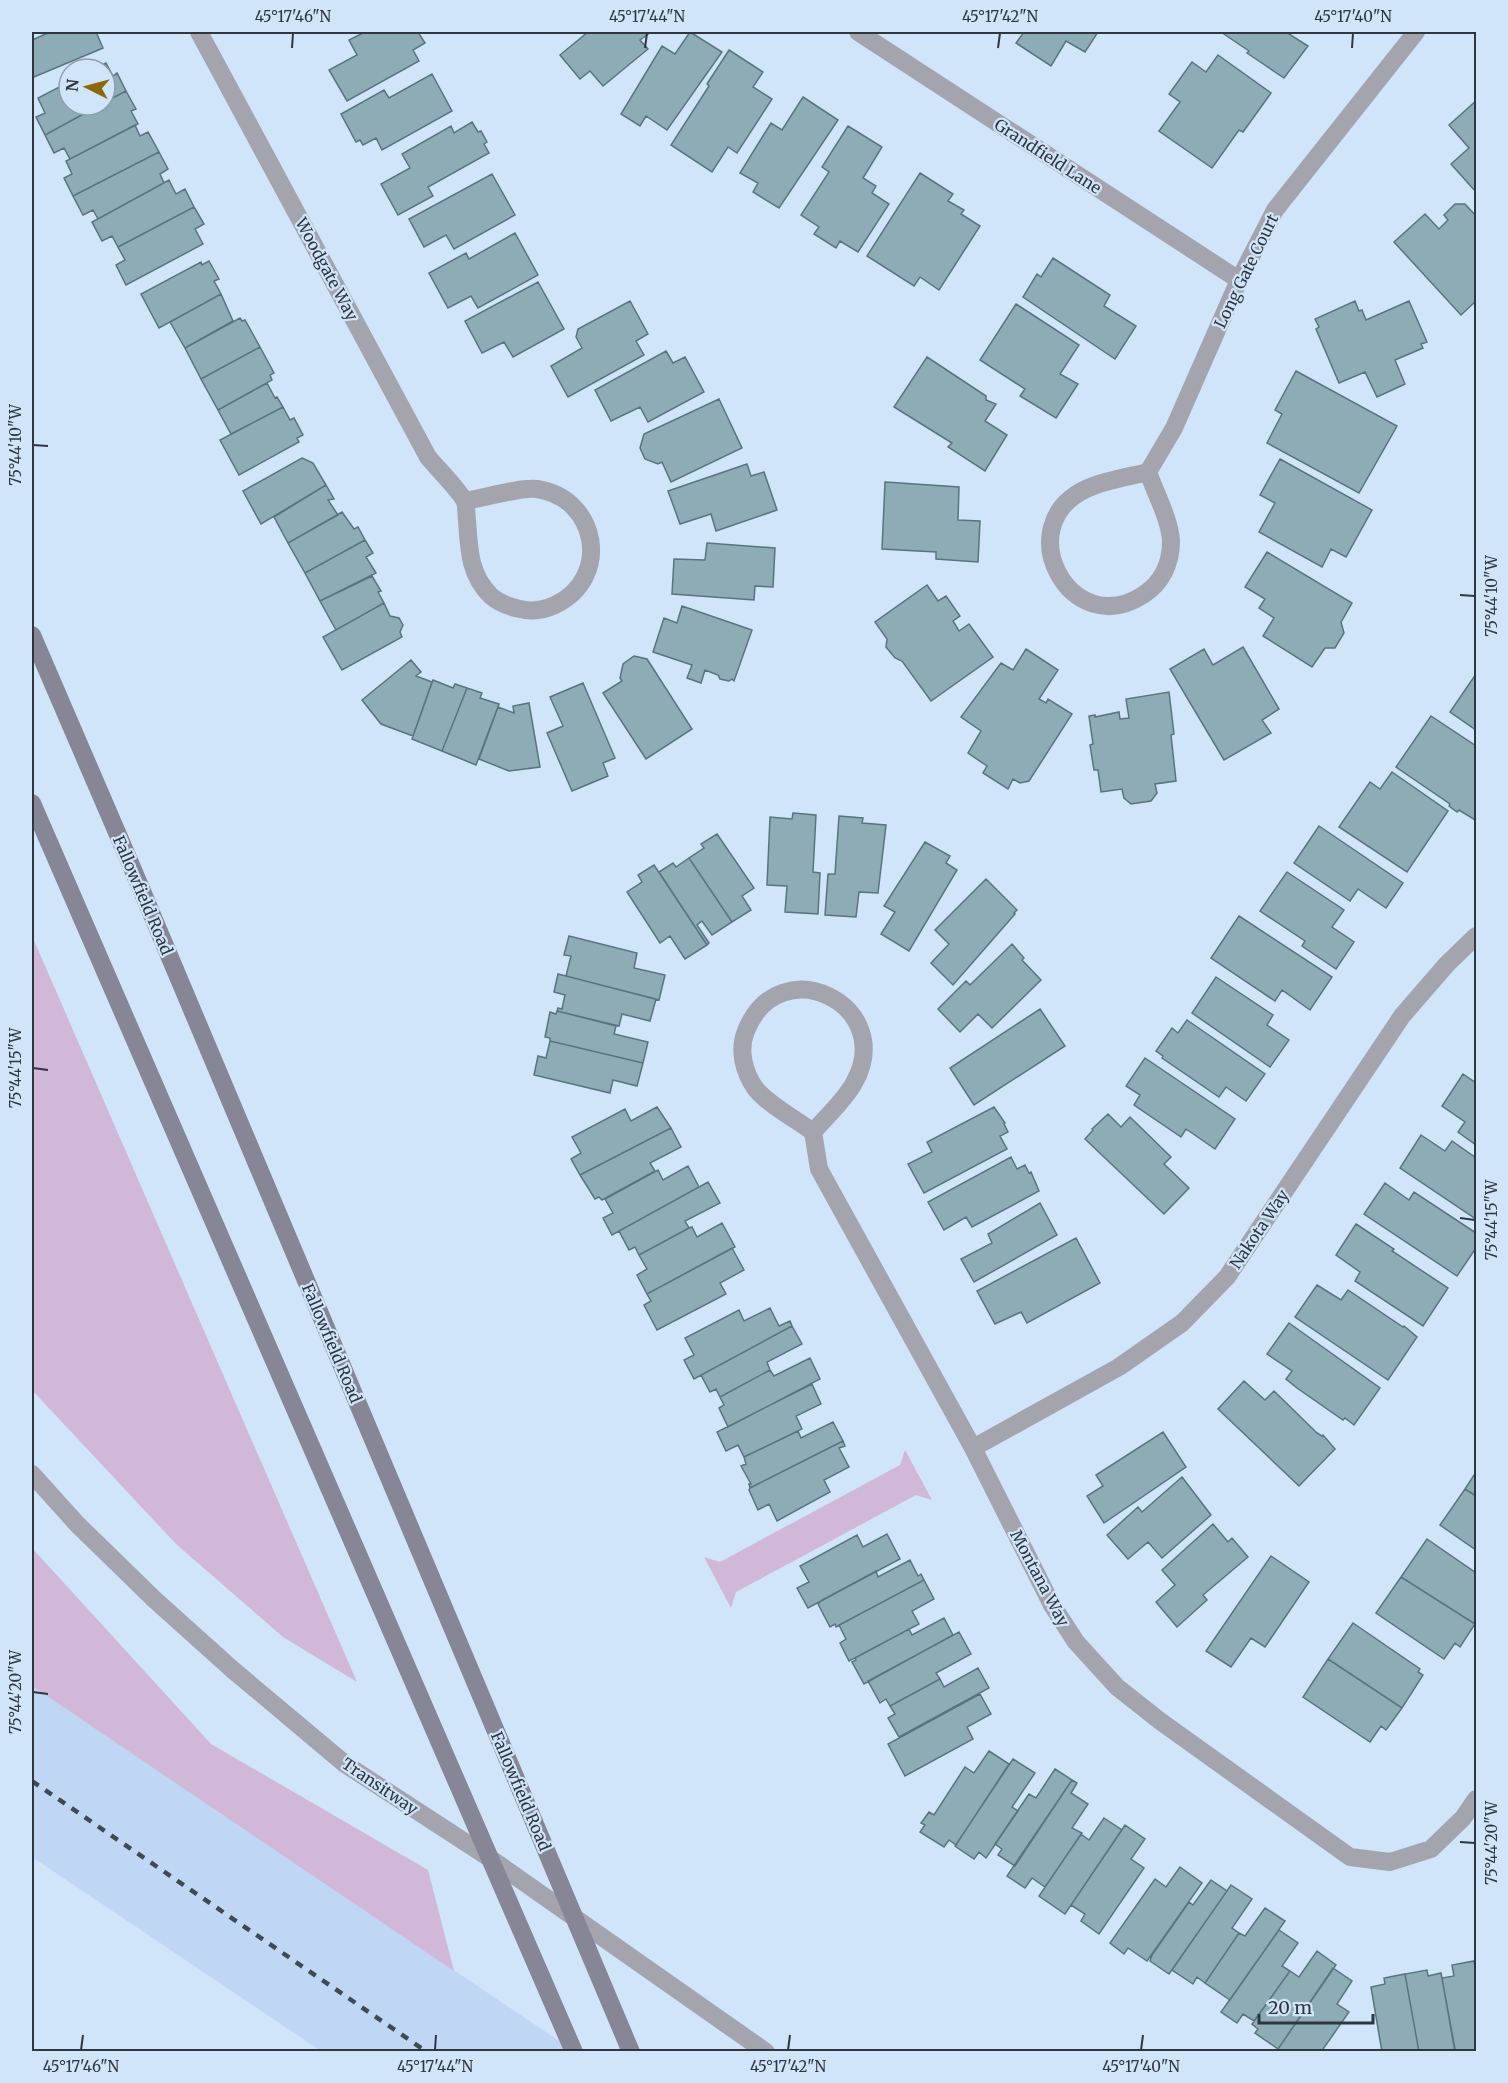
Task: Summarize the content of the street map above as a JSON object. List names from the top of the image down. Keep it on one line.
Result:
{"streets":{"main road":["Fallowfield Road"],"street":["Grandfield Lane","Woodgate Way","Long Gate Court","Nakota Way","Montana Way","Transitway"]},"crossings":[["Grandfield Lane","Long Gate Court"],["Fallowfield Road","Transitway"],["Nakota Way","Montana Way"]],"scale_bar":"20 m","north":"left","coordinates":["45°17'46\"N","45°17'44\"N","45°17'42\"N","45°17'40\"N","75°44'10\"W","75°44'15\"W","75°44'20\"W"]}
